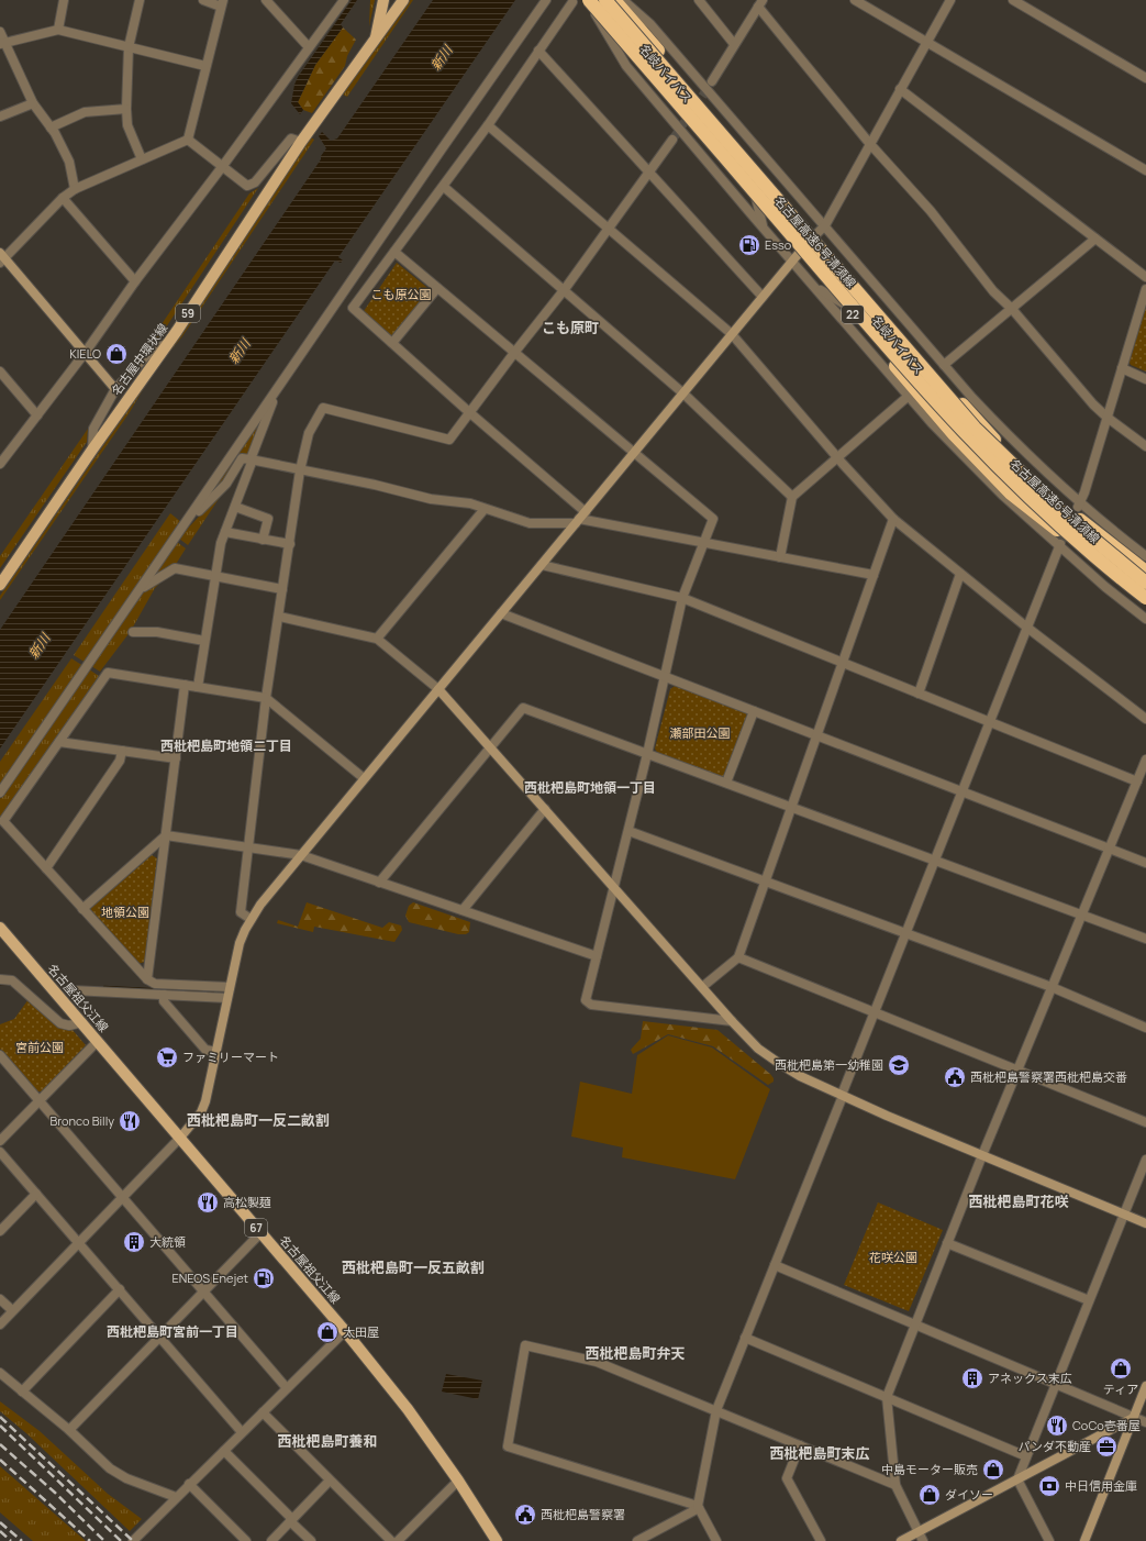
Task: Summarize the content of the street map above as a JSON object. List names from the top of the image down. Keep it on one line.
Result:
{"streets":{"highway":["名岐バイパス","名古屋高速6号清須線","22"],"main road":["59","名古屋中環状線","名古屋祖父江線","67"]},"crossings":[["名岐バイパス","名古屋高速6号清須線"]],"districts":["こも原町","西枇杷島町地領二丁目","西枇杷島町地領一丁目","西枇杷島町一反二畝割","西枇杷島町花咲","西枇杷島町一反五畝割","西枇杷島町宮前一丁目","西枇杷島町弁天","西枇杷島町養和","西枇杷島町末広"],"water":["新川"],"parks":["こも原公園","瀬部田公園","地領公園","宮前公園","花咲公園"],"places":{"fuel station":["Esso","ENEOS Enejet"],"shop":["KIELO","太田屋","ティア","中島モーター販売","ダイソー"],"supermarket":["ファミリーマート"],"school or university":["西枇杷島第一幼稚園"],"public building":["西枇杷島警察署西枇杷島交番","西枇杷島警察署"],"restaurant":["Bronco Billy","高松製麺","CoCo壱番屋"],"building":["大統領","アネックス末広"],"office":["パンダ不動産"],"bank":["中日信用金庫"]}}
